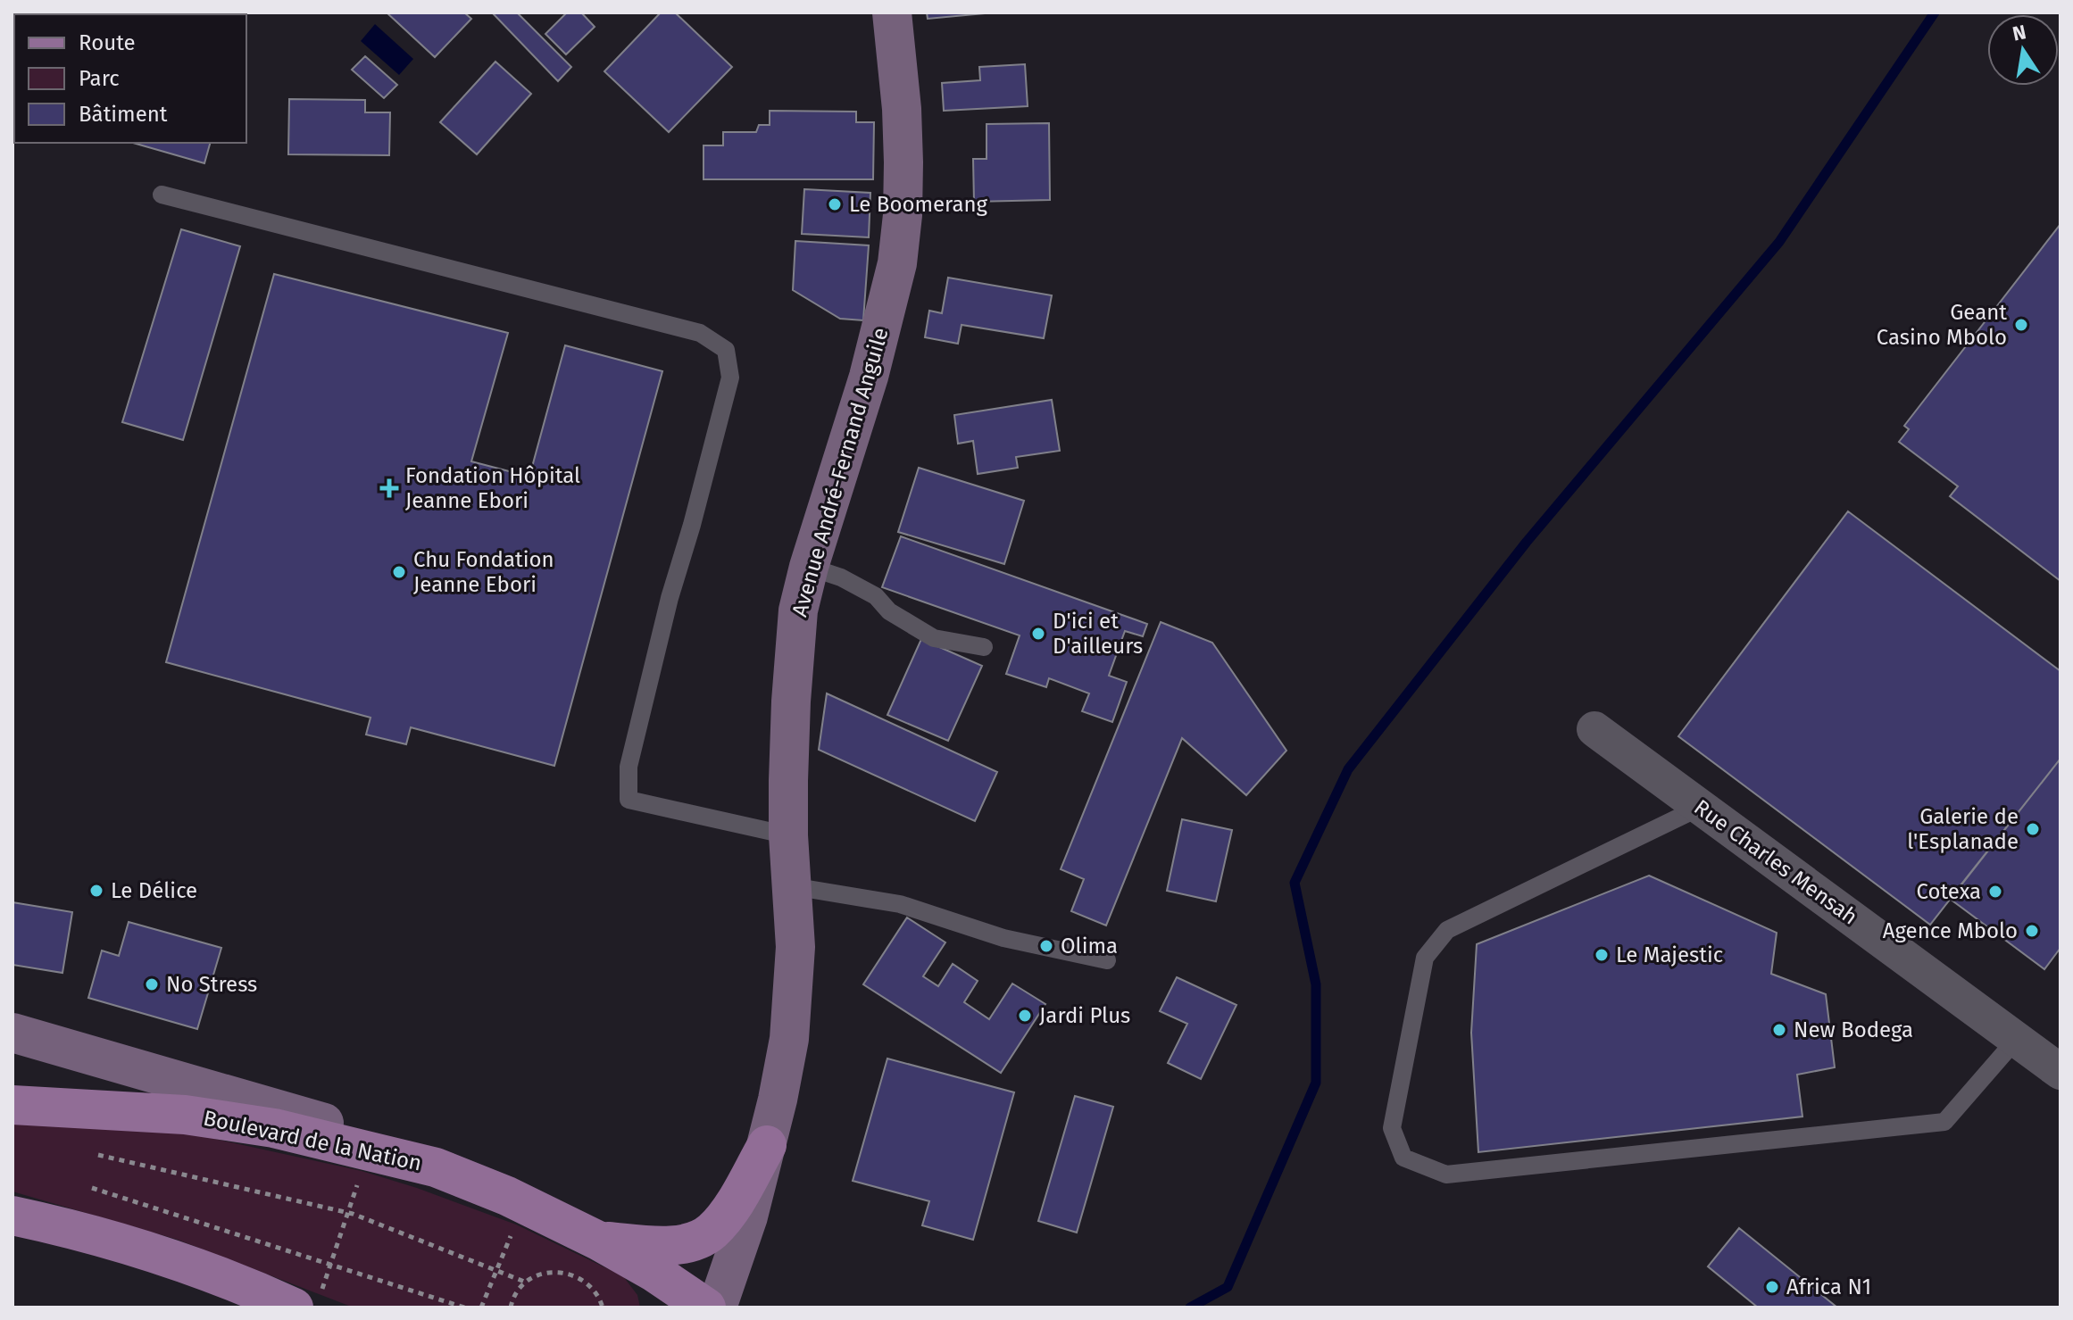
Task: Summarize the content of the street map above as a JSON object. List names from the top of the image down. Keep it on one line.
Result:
{"streets":{"main road":["Avenue André-Fernand Anguile","Boulevard de la Nation"],"street":["Rue Charles Mensah"]},"places":{"other":["Le Boomerang","Geant Casino Mbolo","Chu Fondation Jeanne Ebori","D'ici et D'ailleurs","Galerie de l'Esplanade","Le Délice","Cotexa","Agence Mbolo","Olima","Le Majestic","No Stress","Jardi Plus","New Bodega","Africa N1"],"health":["Fondation Hôpital Jeanne Ebori"]},"legend":["Route","Parc","Bâtiment"],"north":"top"}
